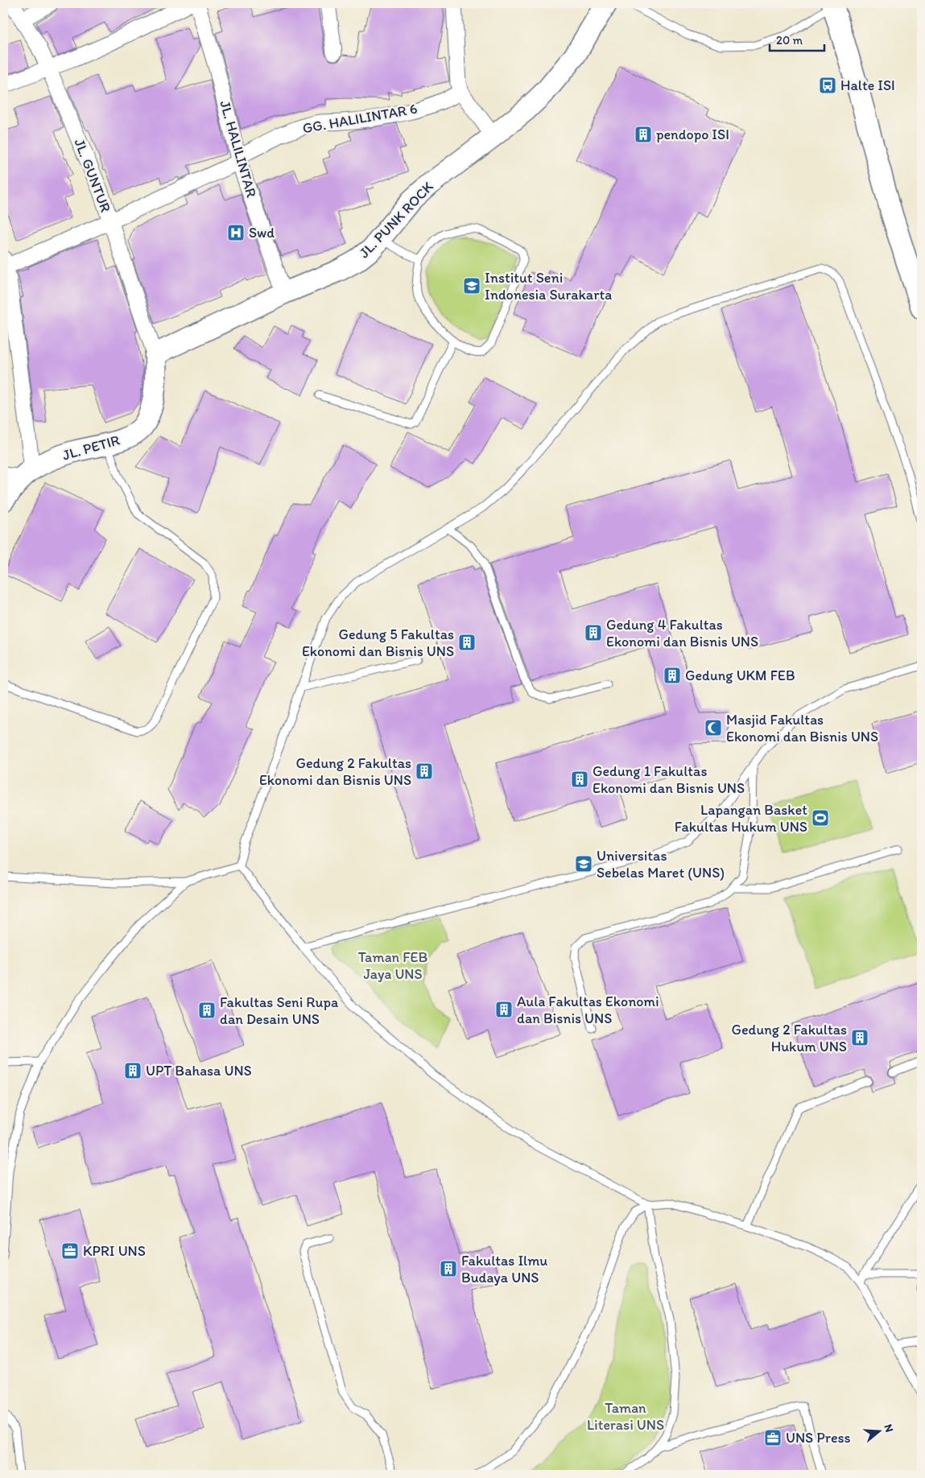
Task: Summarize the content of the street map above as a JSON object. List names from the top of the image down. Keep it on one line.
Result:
{"streets":{"main road":["JL. PUNK ROCK","JL. PETIR"],"street":["GG. HALILINTAR 6","JL. HALILINTAR","JL. GUNTUR"]},"crossings":[["GG. HALILINTAR 6","JL. HALILINTAR"],["GG. HALILINTAR 6","JL. GUNTUR"],["JL. HALILINTAR","JL. PUNK ROCK"],["JL. GUNTUR","JL. PUNK ROCK"],["JL. GUNTUR","JL. PETIR"],["JL. PUNK ROCK","JL. PETIR"]],"parks":["Taman FEB Jaya UNS","Taman Literasi UNS"],"places":{"bus stop":["Halte ISI"],"building":["pendopo ISI","Gedung 4 Fakultas Ekonomi dan Bisnis UNS","Gedung 5 Fakultas Ekonomi dan Bisnis UNS","Gedung UKM FEB","Gedung 2 Fakultas Ekonomi dan Bisnis UNS","Gedung 1 Fakultas Ekonomi dan Bisnis UNS","Aula Fakultas Ekonomi dan Bisnis UNS","Fakultas Seni Rupa dan Desain UNS","Gedung 2 Fakultas Hukum UNS","UPT Bahasa UNS","Fakultas Ilmu Budaya UNS"],"hospital":["Swd"],"school or university":["Institut Seni Indonesia Surakarta","Universitas Sebelas Maret (UNS)"],"mosque":["Masjid Fakultas Ekonomi dan Bisnis UNS"],"sports":["Lapangan Basket Fakultas Hukum UNS"],"office":["KPRI UNS","UNS Press"]},"scale_bar":"20 m","north":"right"}
